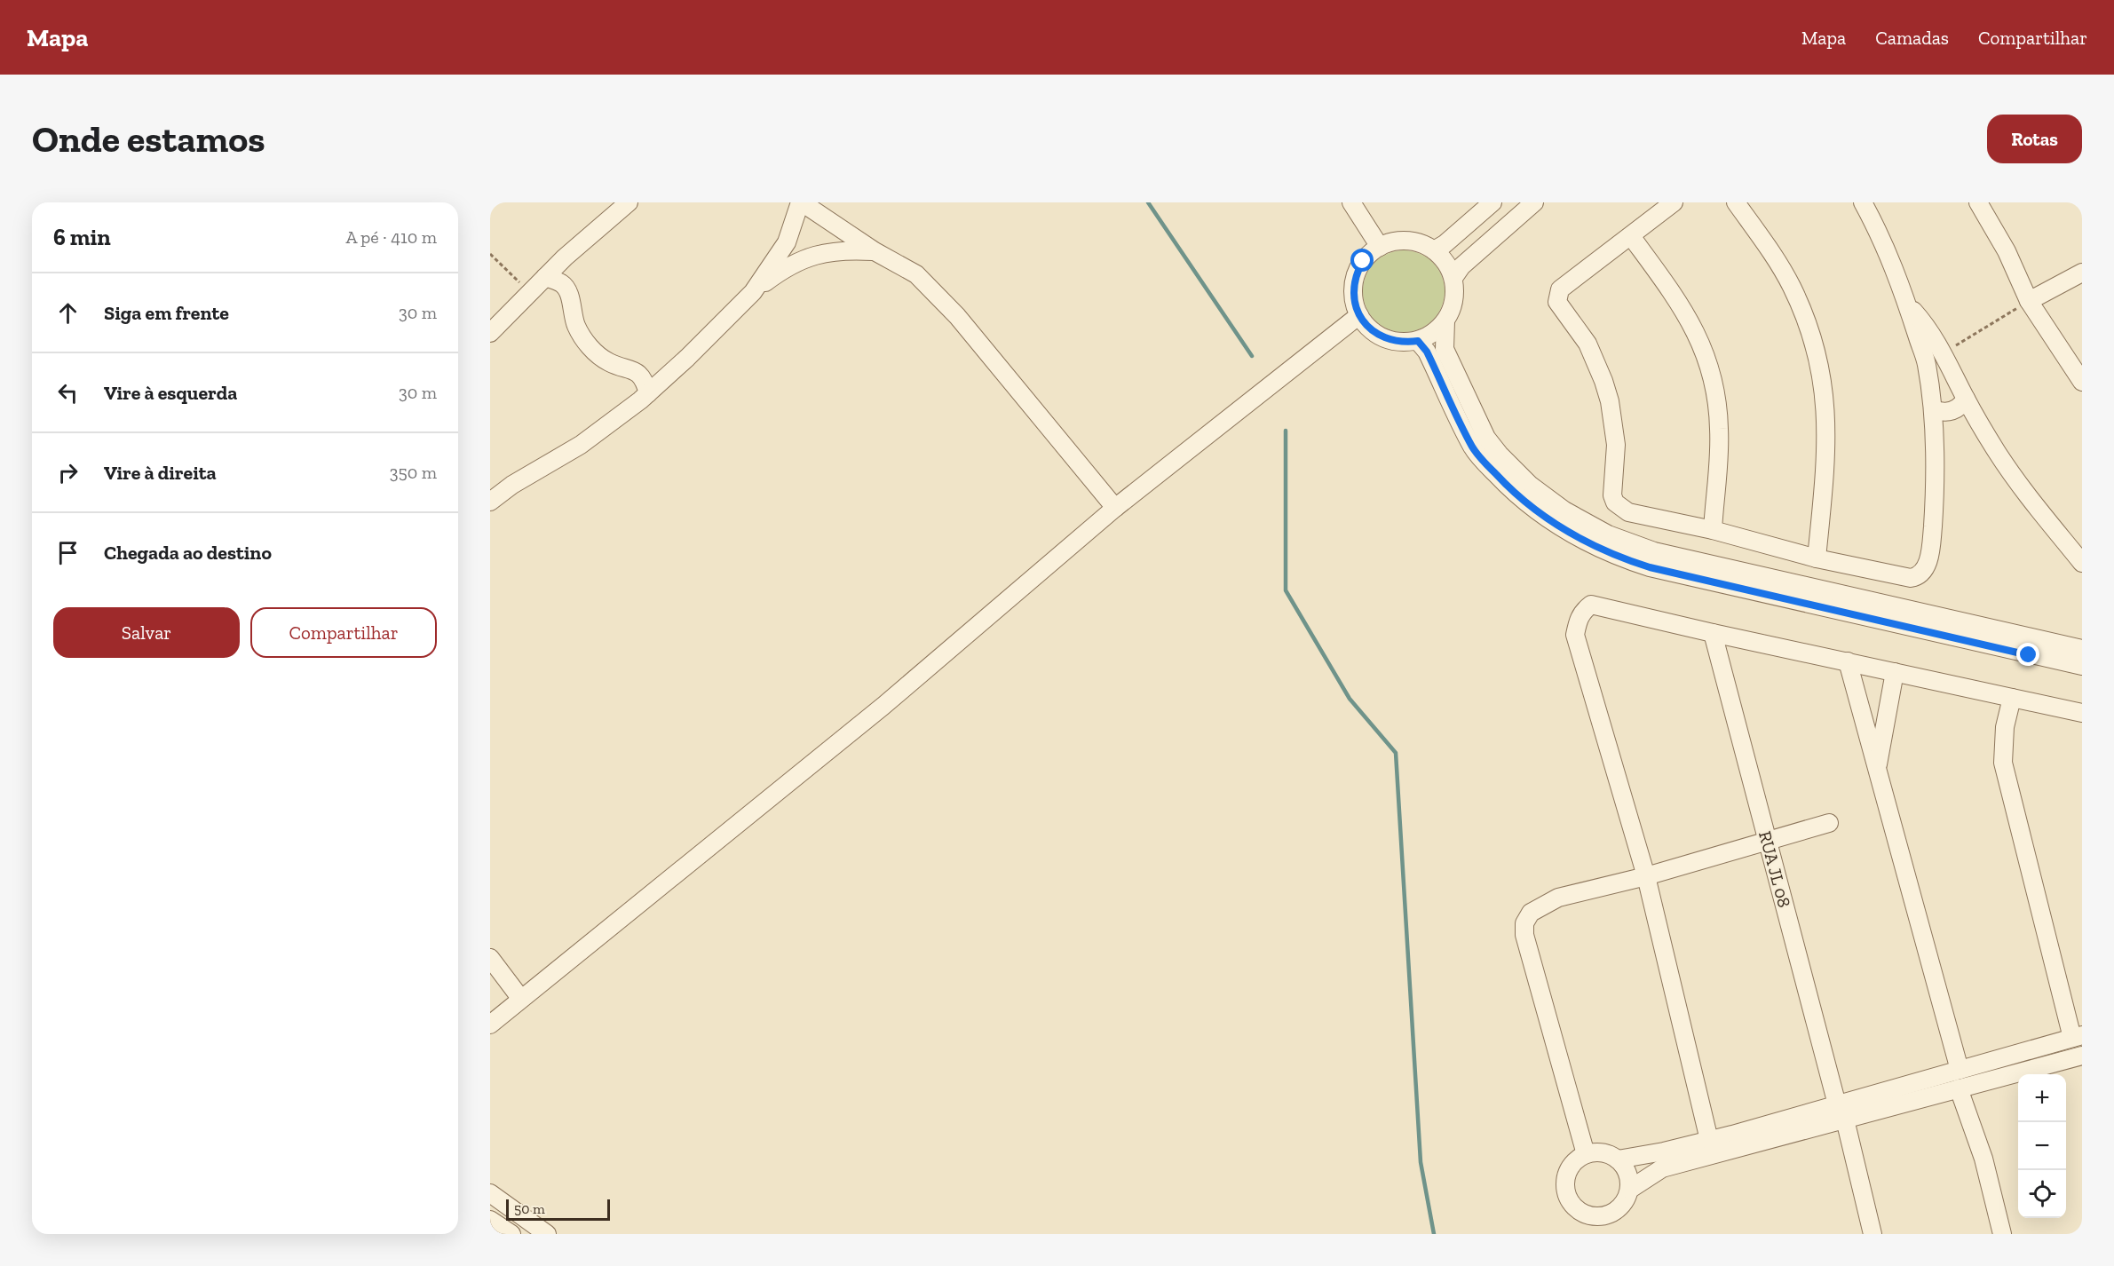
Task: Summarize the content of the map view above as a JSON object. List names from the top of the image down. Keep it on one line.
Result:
{"streets":{"street":["RUA JL 08"]},"scale_bar":"50 m","page":{"header":"Mapa","nav":["Mapa","Camadas","Compartilhar"],"buttons":["Rotas",["Salvar","Compartilhar"]],"title":"Onde estamos","heading":["6 min","A pé · 410 m"],"list":[["Siga em frente","30 m"],["Vire à esquerda","30 m"],["Vire à direita","350 m"],"Chegada ao destino"],"map_buttons":["+","−"],"scale":"50 m"}}
